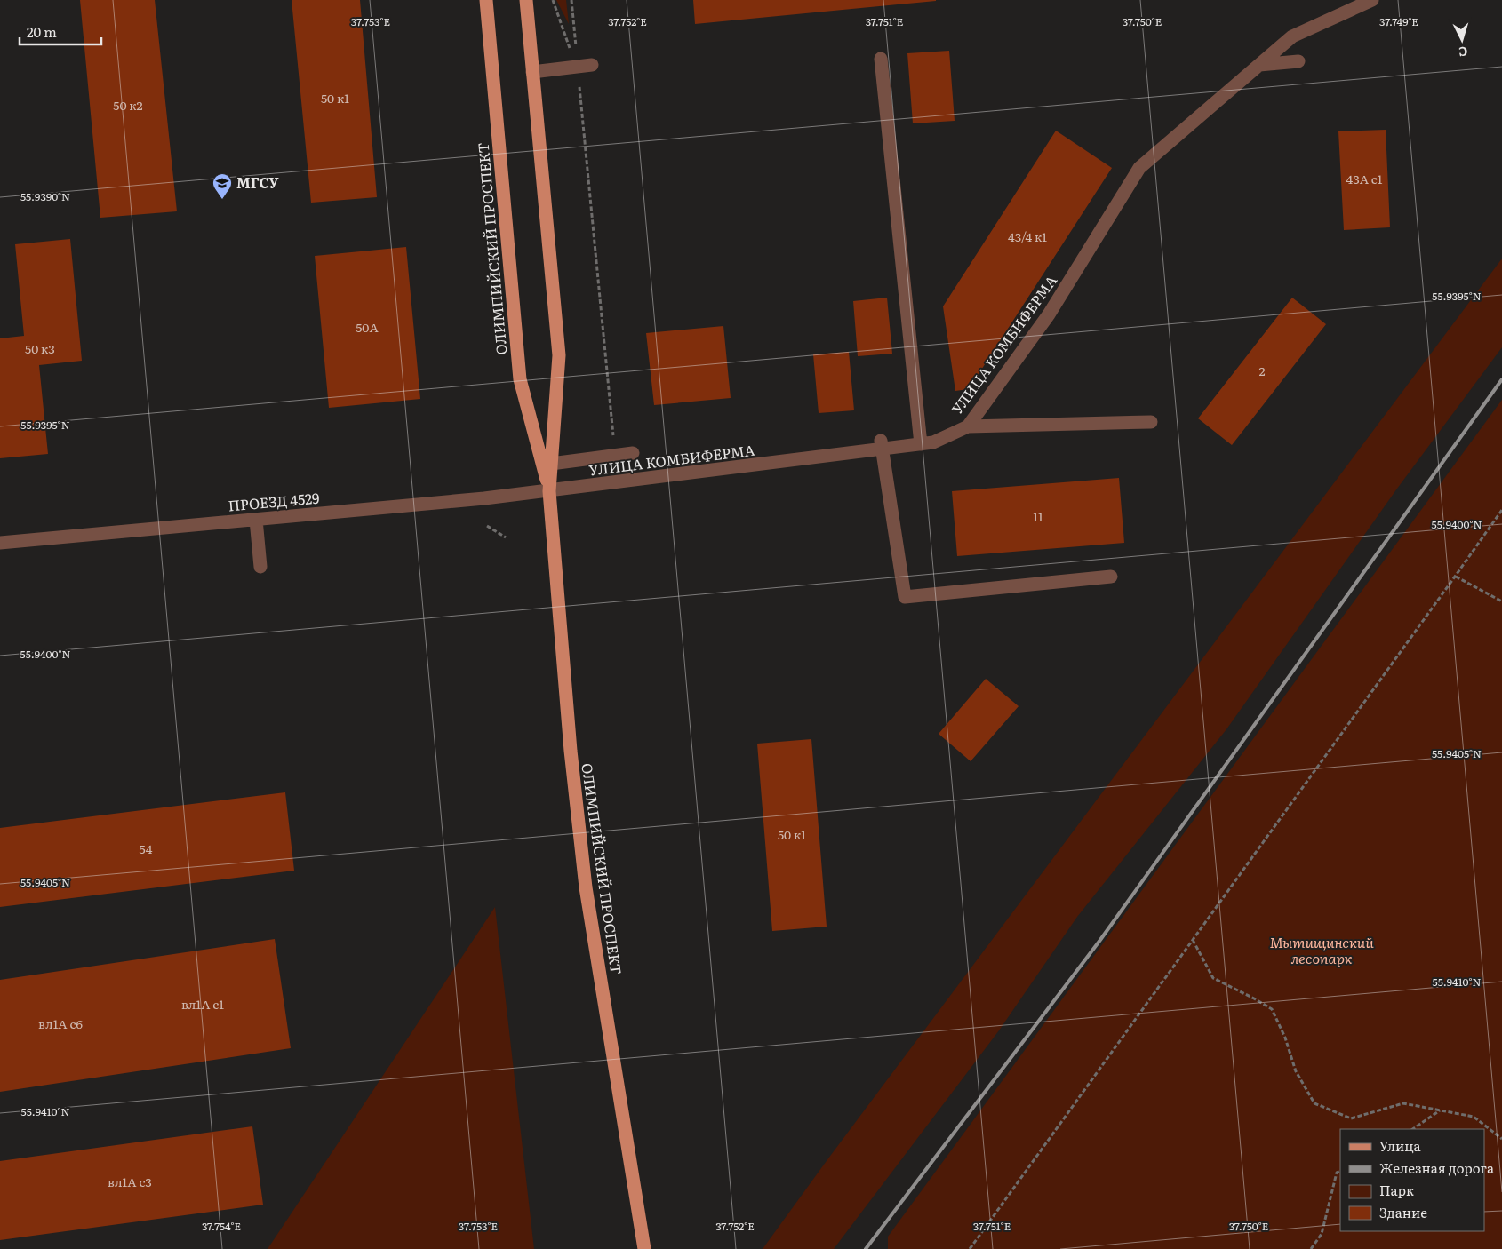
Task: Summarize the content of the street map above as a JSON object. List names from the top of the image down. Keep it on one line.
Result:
{"streets":{"main road":["ОЛИМПИЙСКИЙ ПРОСПЕКТ"],"street":["УЛИЦА КОМБИФЕРМА","ПРОЕЗД 4529"]},"crossings":[["ОЛИМПИЙСКИЙ ПРОСПЕКТ","УЛИЦА КОМБИФЕРМА"],["ОЛИМПИЙСКИЙ ПРОСПЕКТ","ПРОЕЗД 4529"],["УЛИЦА КОМБИФЕРМА","ПРОЕЗД 4529"]],"parks":["Мытищинский лесопарк"],"places":{"school or university":["МГСУ"]},"house_numbers":["50 к1","50 к2","43А с1","43/4 к1","50А","50 к3","2","11","50 к1","54","вл1А с1","вл1А с6","вл1А с3"],"legend":["Улица","Железная дорога","Парк","Здание"],"scale_bar":"20 m","north":"bottom","coordinates":["37.753°E","37.752°E","37.751°E","37.750°E","37.749°E","55.9390°N","55.9395°N","55.9400°N","55.9405°N","55.9410°N","37.754°E"]}
